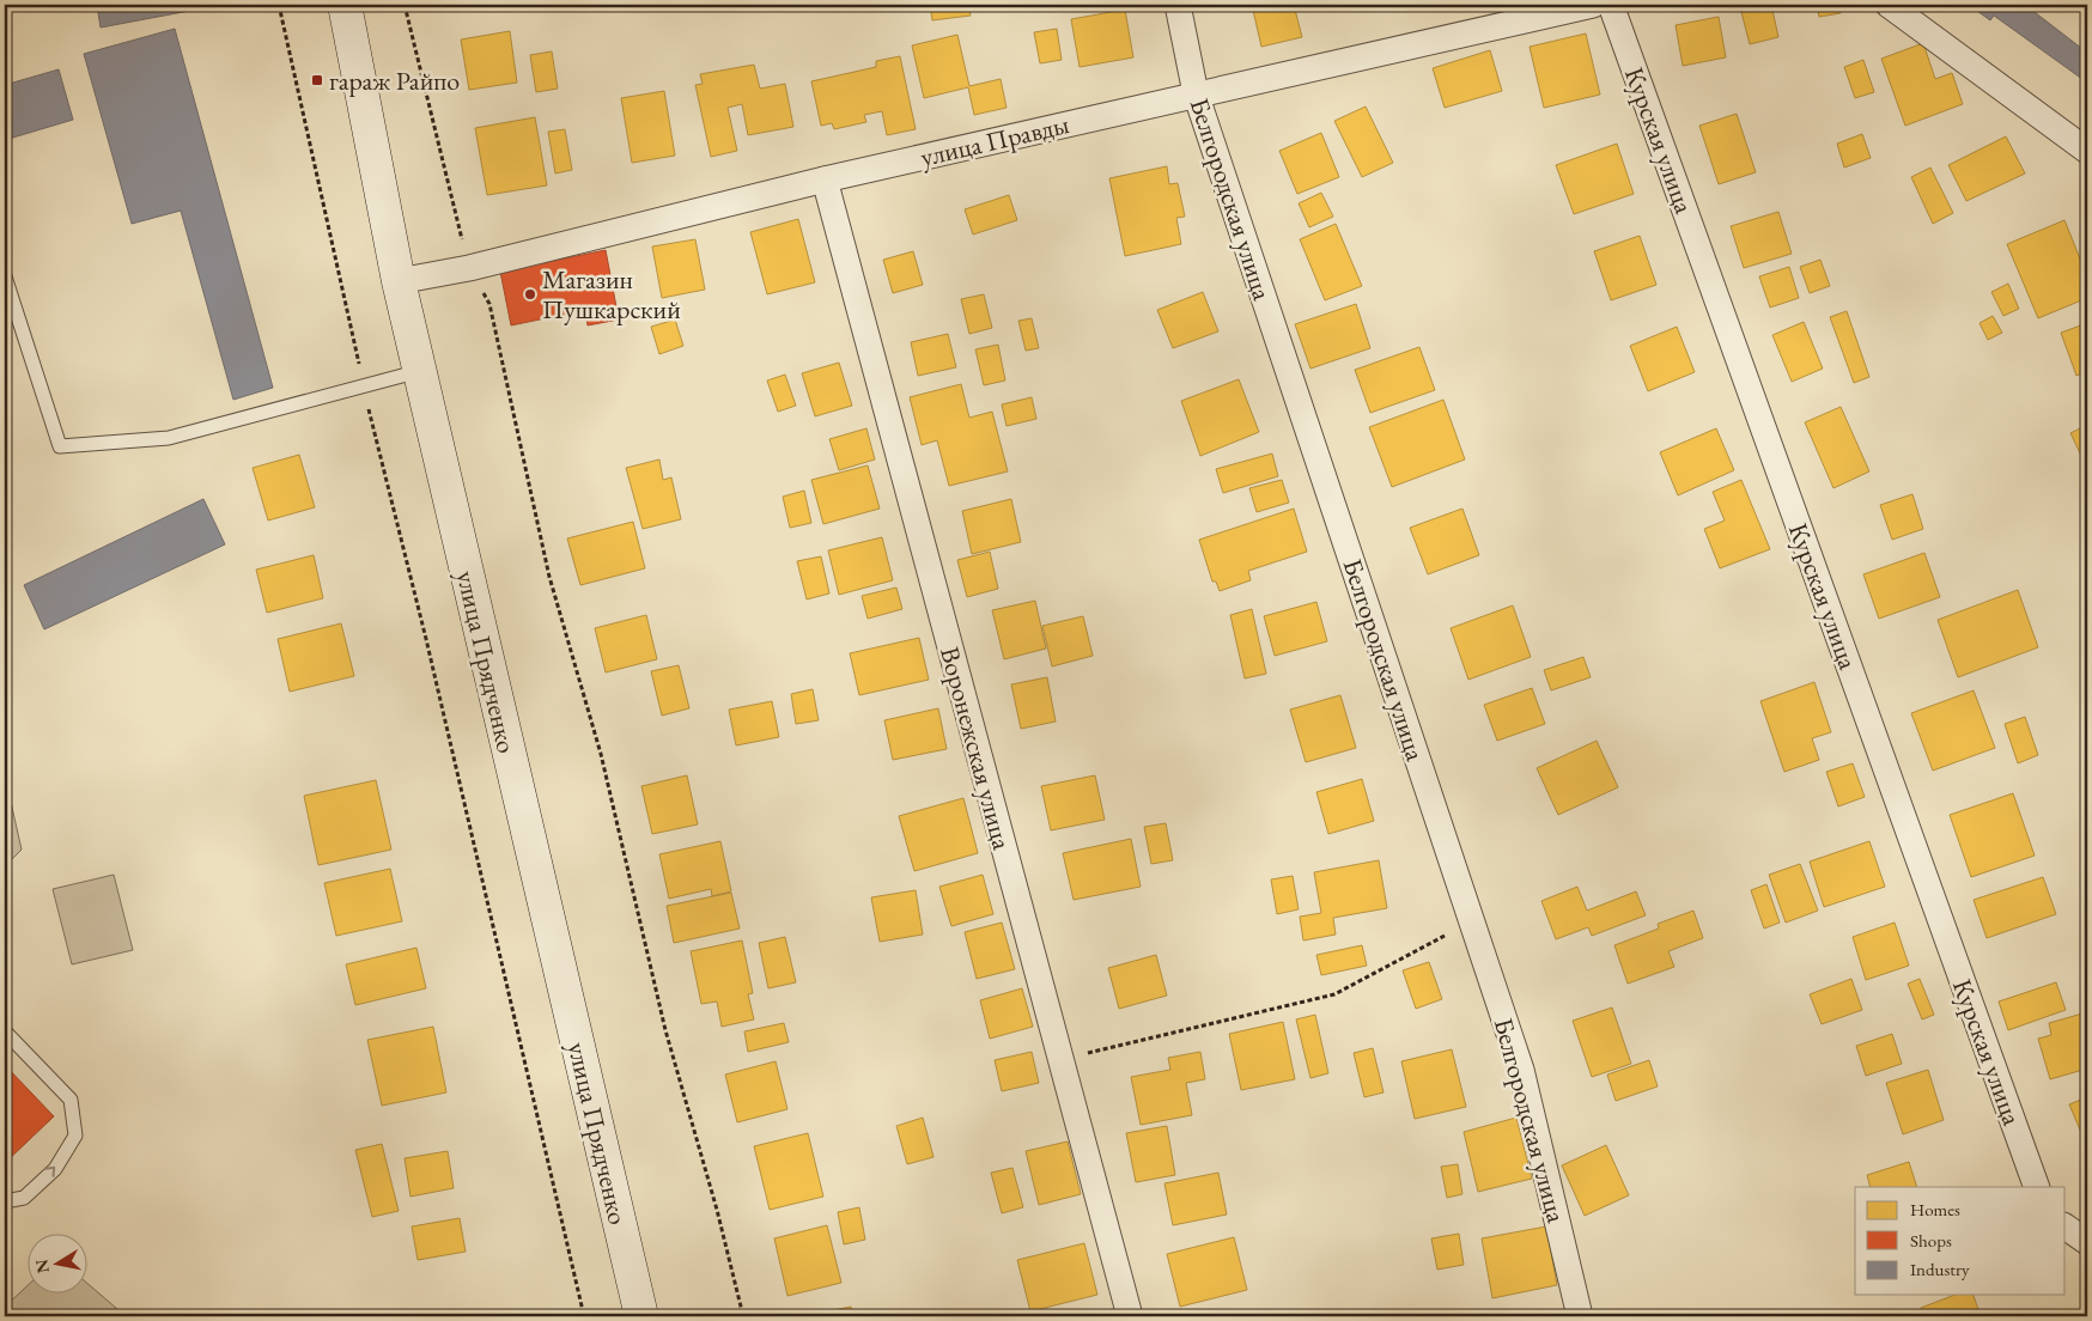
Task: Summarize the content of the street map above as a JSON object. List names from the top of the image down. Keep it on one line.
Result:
{"streets":{"main road":["улица Прядченко"],"street":["улица Правды","Курская улица","Белгородская улица","Воронежская улица"]},"crossings":[["улица Правды","Белгородская улица"],["улица Правды","улица Прядченко"],["улица Правды","Воронежская улица"]],"places":{"transit":["гараж Райпо"],"other":["Магазин Пушкарский"]},"legend":["Homes","Shops","Industry"],"north":"left"}
